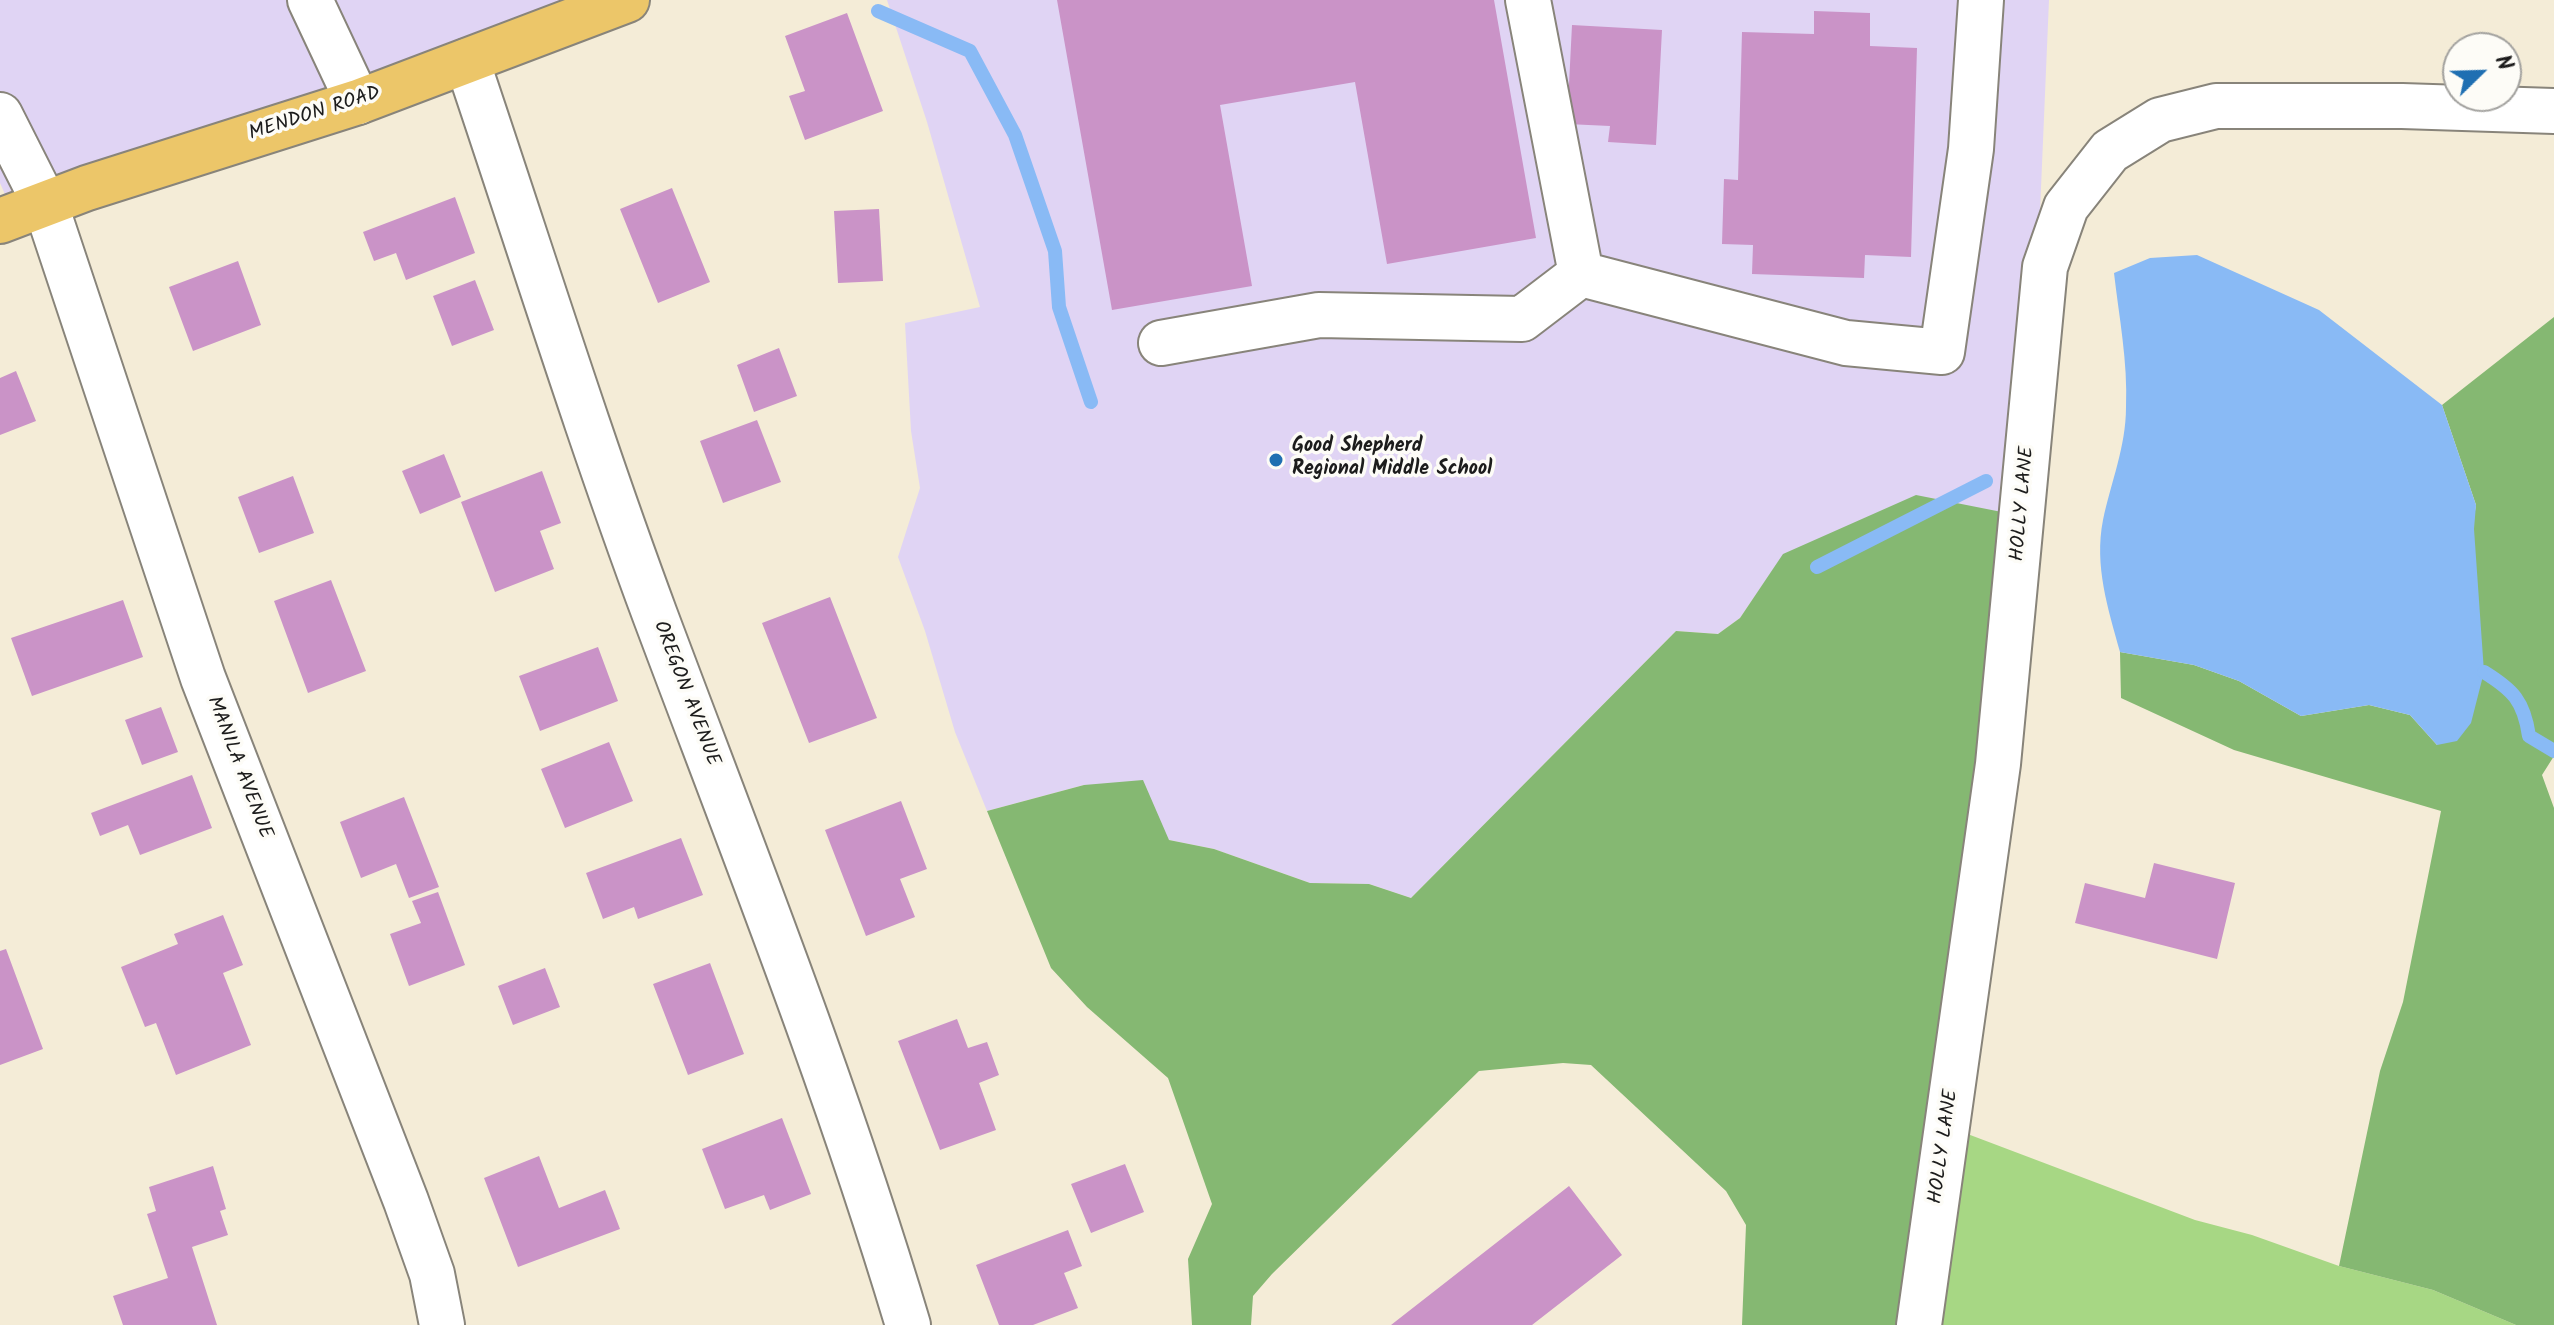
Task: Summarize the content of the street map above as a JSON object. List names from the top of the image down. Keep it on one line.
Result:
{"streets":{"main road":["MENDON ROAD"],"street":["HOLLY LANE","OREGON AVENUE","MANILA AVENUE"]},"crossings":[["MENDON ROAD","OREGON AVENUE"],["MENDON ROAD","MANILA AVENUE"]],"places":["Good Shepherd Regional Middle School"],"north":"top right"}
